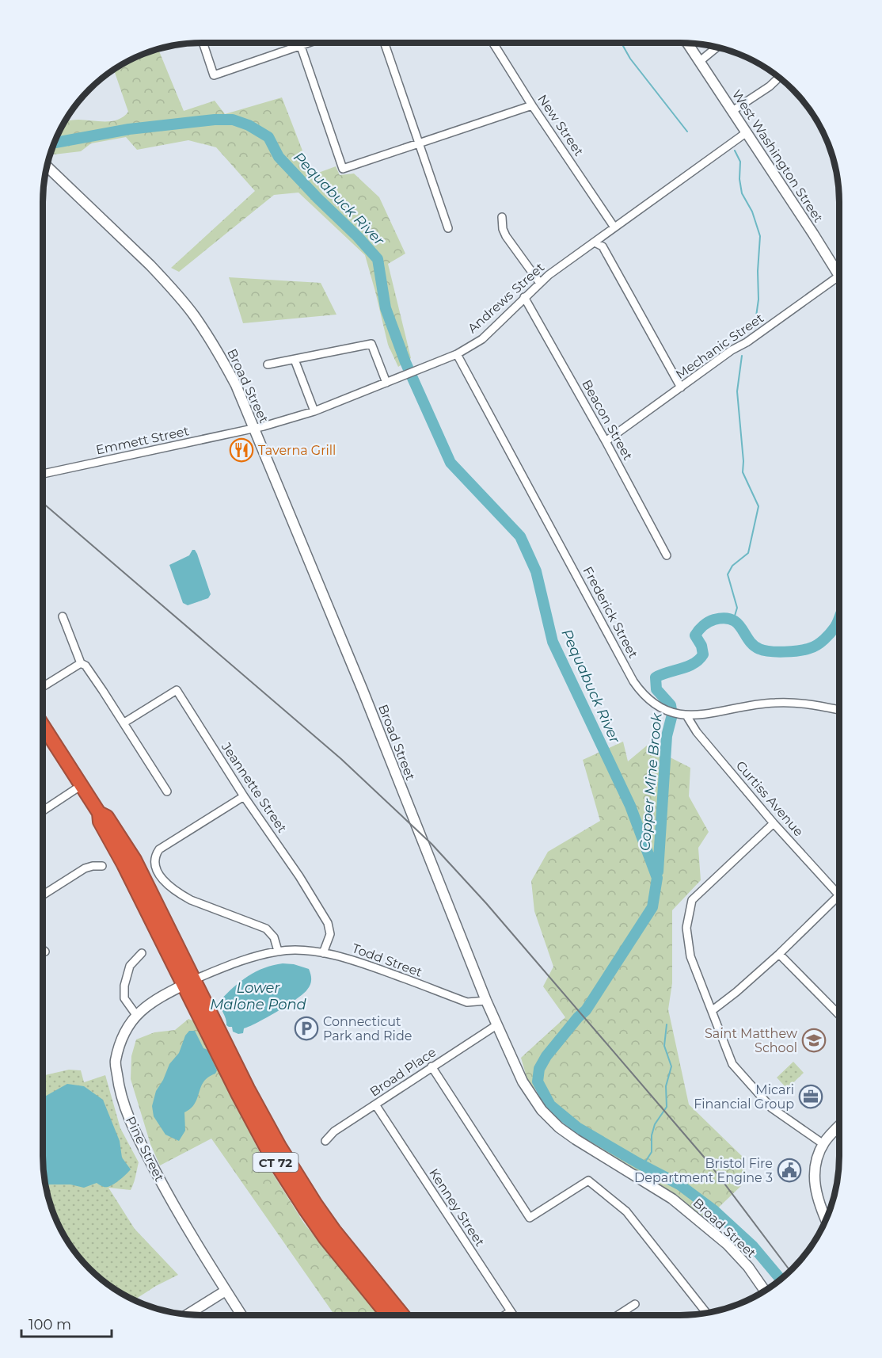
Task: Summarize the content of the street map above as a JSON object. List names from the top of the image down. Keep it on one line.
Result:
{"streets":{"highway":["CT 72"],"main road":["West Washington Street","Broad Street","Pine Street"],"street":["New Street","Andrews Street","Mechanic Street","Beacon Street","Emmett Street","Frederick Street","Jeannette Street","Curtiss Avenue","Todd Street","Broad Place","Kenney Street"]},"crossings":[["New Street","Andrews Street"],["West Washington Street","Andrews Street"],["Andrews Street","Broad Street"],["Andrews Street","Beacon Street"],["Andrews Street","Emmett Street"],["Andrews Street","Frederick Street"],["Mechanic Street","Beacon Street"],["Broad Street","Emmett Street"],["Broad Street","Todd Street"],["Broad Street","Broad Place"],["Frederick Street","Curtiss Avenue"],["Jeannette Street","Todd Street"],["Todd Street","Pine Street"],["Todd Street","CT 72"],["Broad Place","Kenney Street"],["Pine Street","CT 72"]],"water":["Pequabuck River","Copper Mine Brook","Lower Malone Pond"],"places":{"restaurant":["Taverna Grill"],"parking":["Connecticut Park and Ride"],"school or university":["Saint Matthew School"],"office":["Micari Financial Group"],"public building":["Bristol Fire Department Engine 3"]},"scale_bar":"100 m"}
